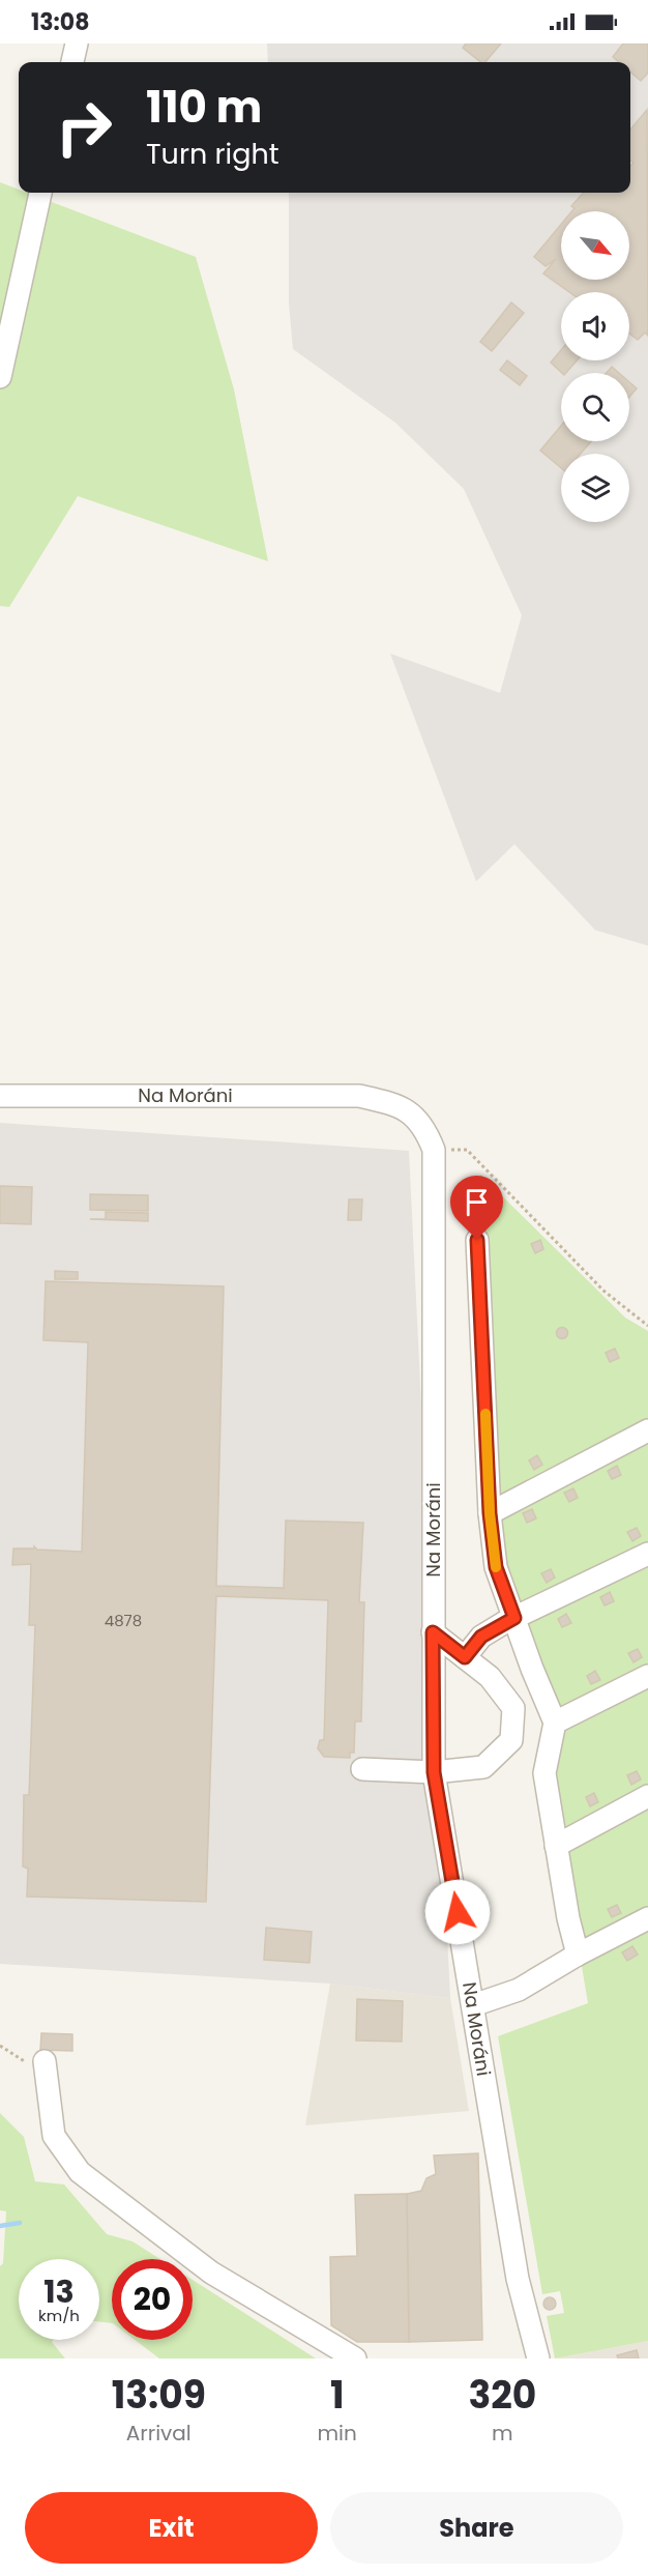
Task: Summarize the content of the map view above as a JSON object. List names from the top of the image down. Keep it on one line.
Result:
{"streets":{"street":["Na Moráni"]},"house_numbers":["4878"],"north":"bottom right","page":{"status":"13:08","turn":["110 m","Turn right"],"speed":"13 km/h","limit":"20","eta":["13:09","Arrival","1","min","320","m"],"buttons":["Exit","Share"]}}
